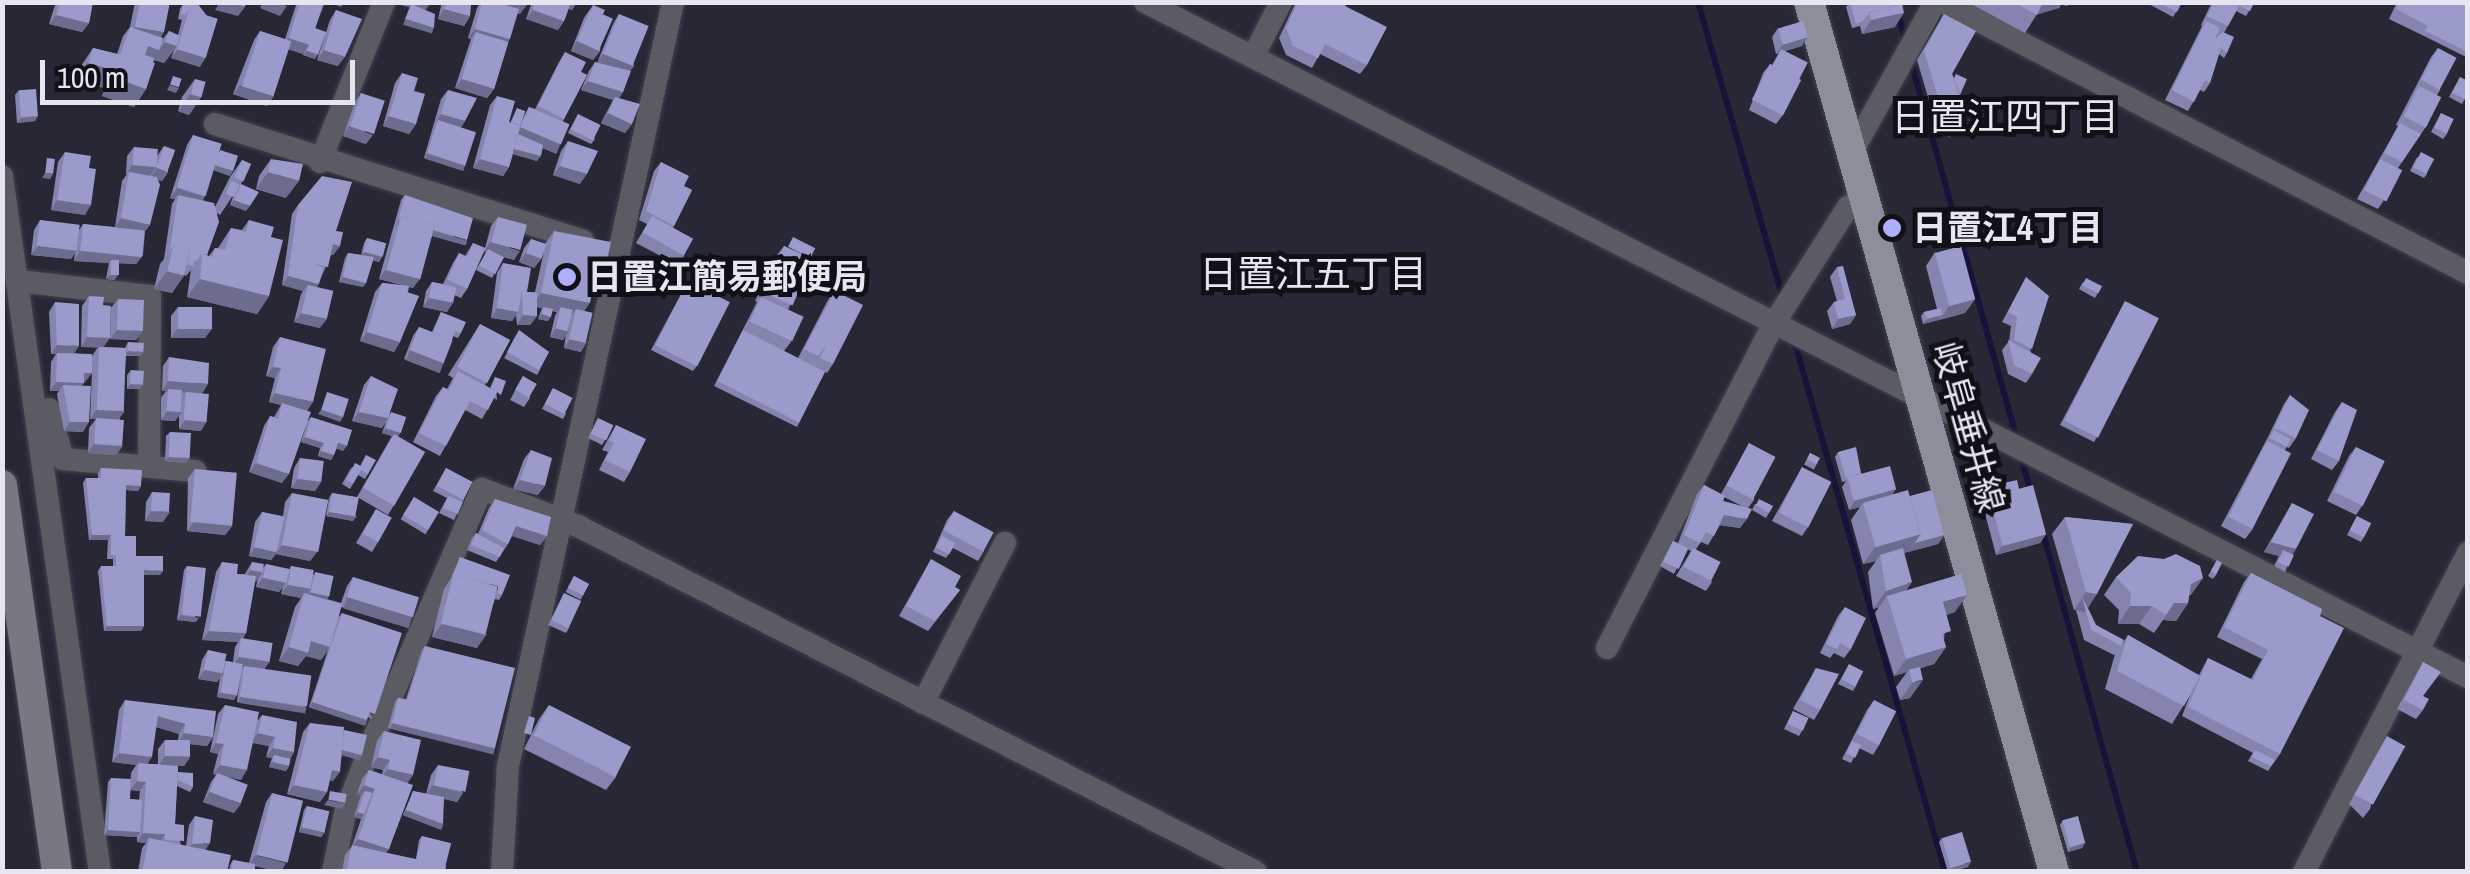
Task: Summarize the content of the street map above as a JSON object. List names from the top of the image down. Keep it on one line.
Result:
{"streets":{"main road":["岐阜垂井線"]},"districts":["日置江四丁目","日置江五丁目"],"places":["日置江4丁目","日置江簡易郵便局"],"scale_bar":"100 m"}
